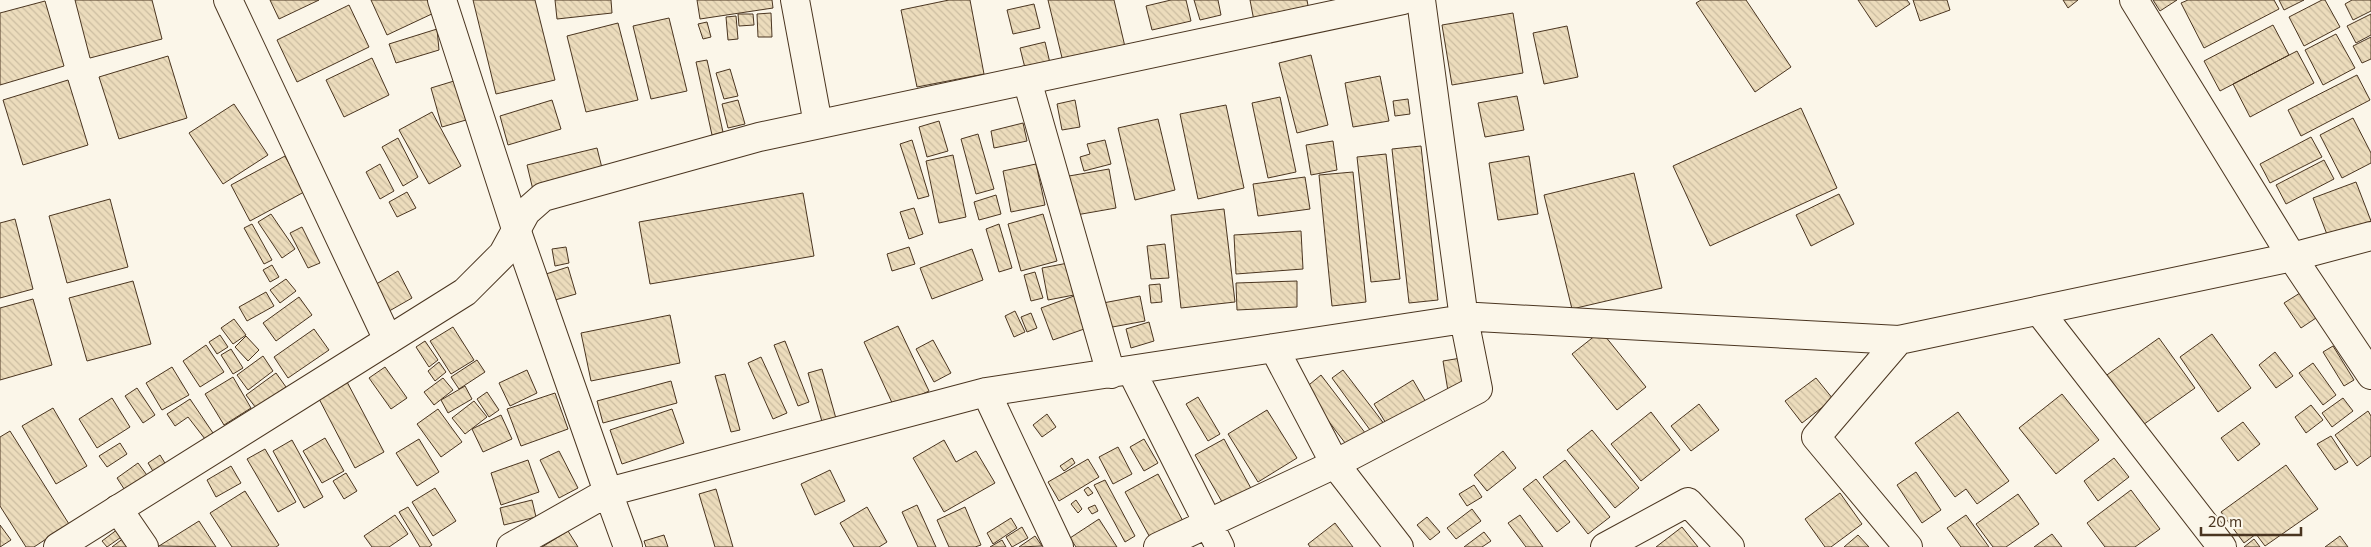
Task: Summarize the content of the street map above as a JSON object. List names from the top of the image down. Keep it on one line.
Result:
{"scale_bar":"20 m"}
